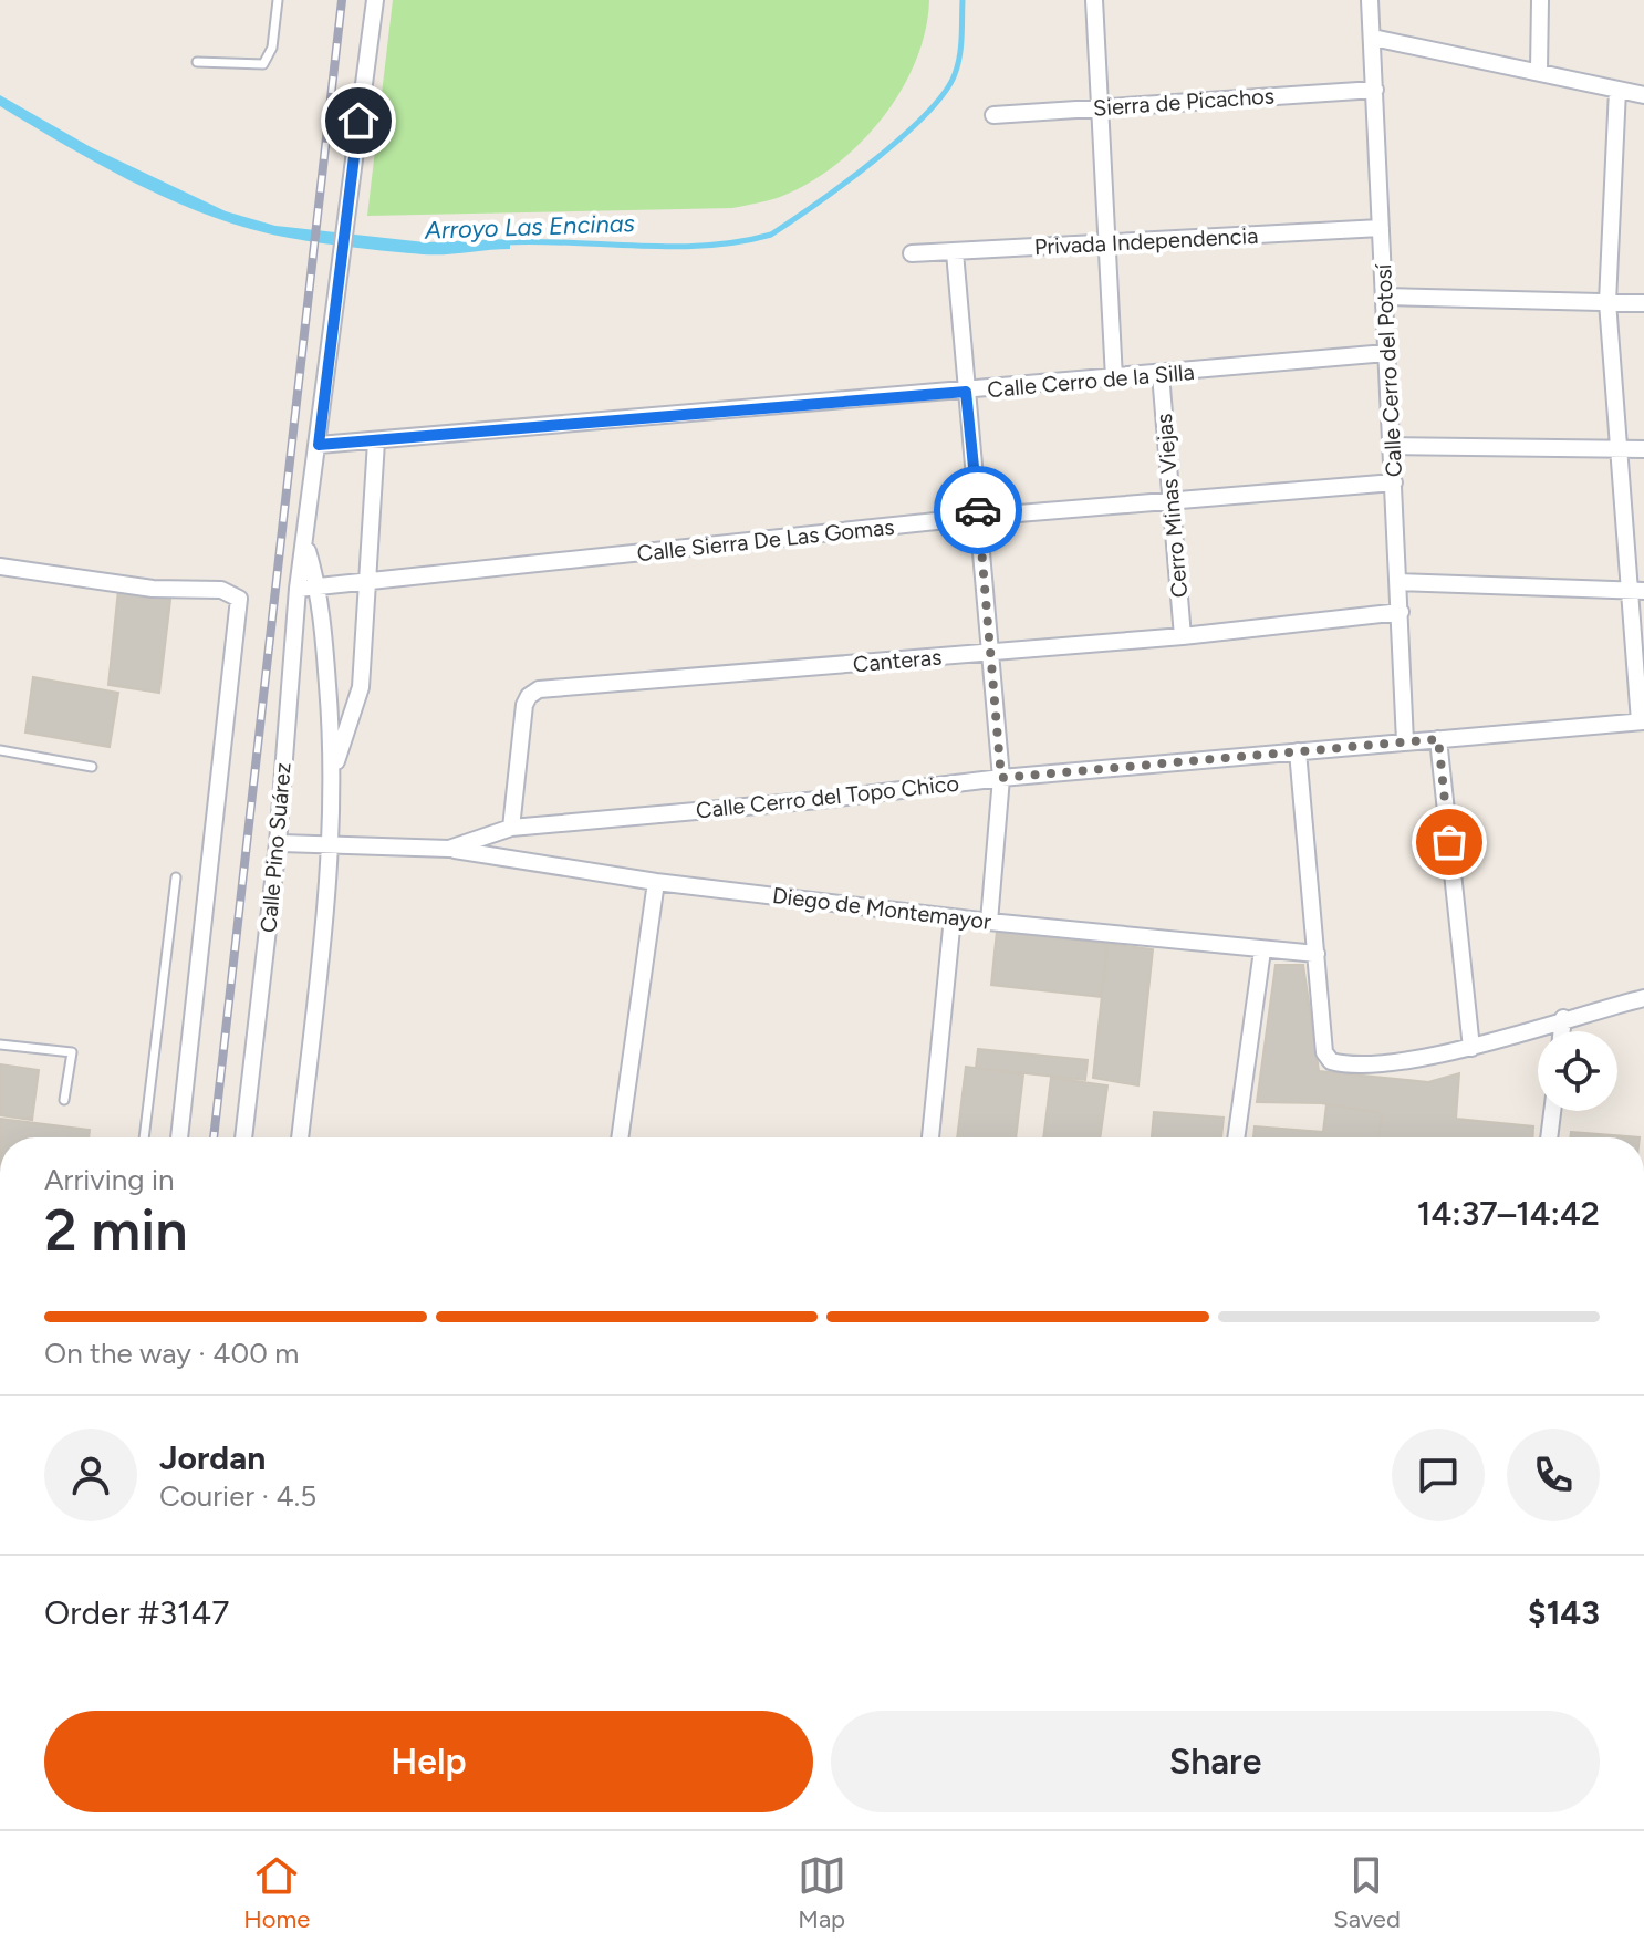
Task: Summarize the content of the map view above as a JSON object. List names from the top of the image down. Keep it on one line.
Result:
{"streets":{"street":["Sierra de Picachos","Privada Independencia","Calle Cerro del Potosí","Calle Cerro de la Silla","Cerro Minas Viejas","Calle Sierra De Las Gomas","Canteras","Calle Cerro del Topo Chico","Calle Pino Suárez","Diego de Montemayor"]},"crossings":[["Sierra de Picachos","Calle Cerro del Potosí"],["Privada Independencia","Calle Cerro del Potosí"],["Calle Cerro del Potosí","Calle Cerro de la Silla"],["Calle Cerro del Potosí","Calle Sierra De Las Gomas"],["Calle Cerro del Potosí","Canteras"],["Calle Cerro del Potosí","Calle Cerro del Topo Chico"],["Calle Cerro de la Silla","Cerro Minas Viejas"],["Calle Cerro de la Silla","Calle Pino Suárez"],["Cerro Minas Viejas","Calle Sierra De Las Gomas"],["Cerro Minas Viejas","Canteras"],["Calle Sierra De Las Gomas","Calle Pino Suárez"],["Canteras","Calle Cerro del Topo Chico"],["Calle Cerro del Topo Chico","Calle Pino Suárez"],["Calle Cerro del Topo Chico","Diego de Montemayor"]],"water":["Arroyo Las Encinas"],"page":{"heading":["2 min","Arriving in","14:37–14:42"],"panel":["Jordan","Courier · 4.5","Order #3147","$143"],"bar":"On the way · 400 m","buttons":["Help","Share"],"tabs":["Home","Map","Saved"]}}
